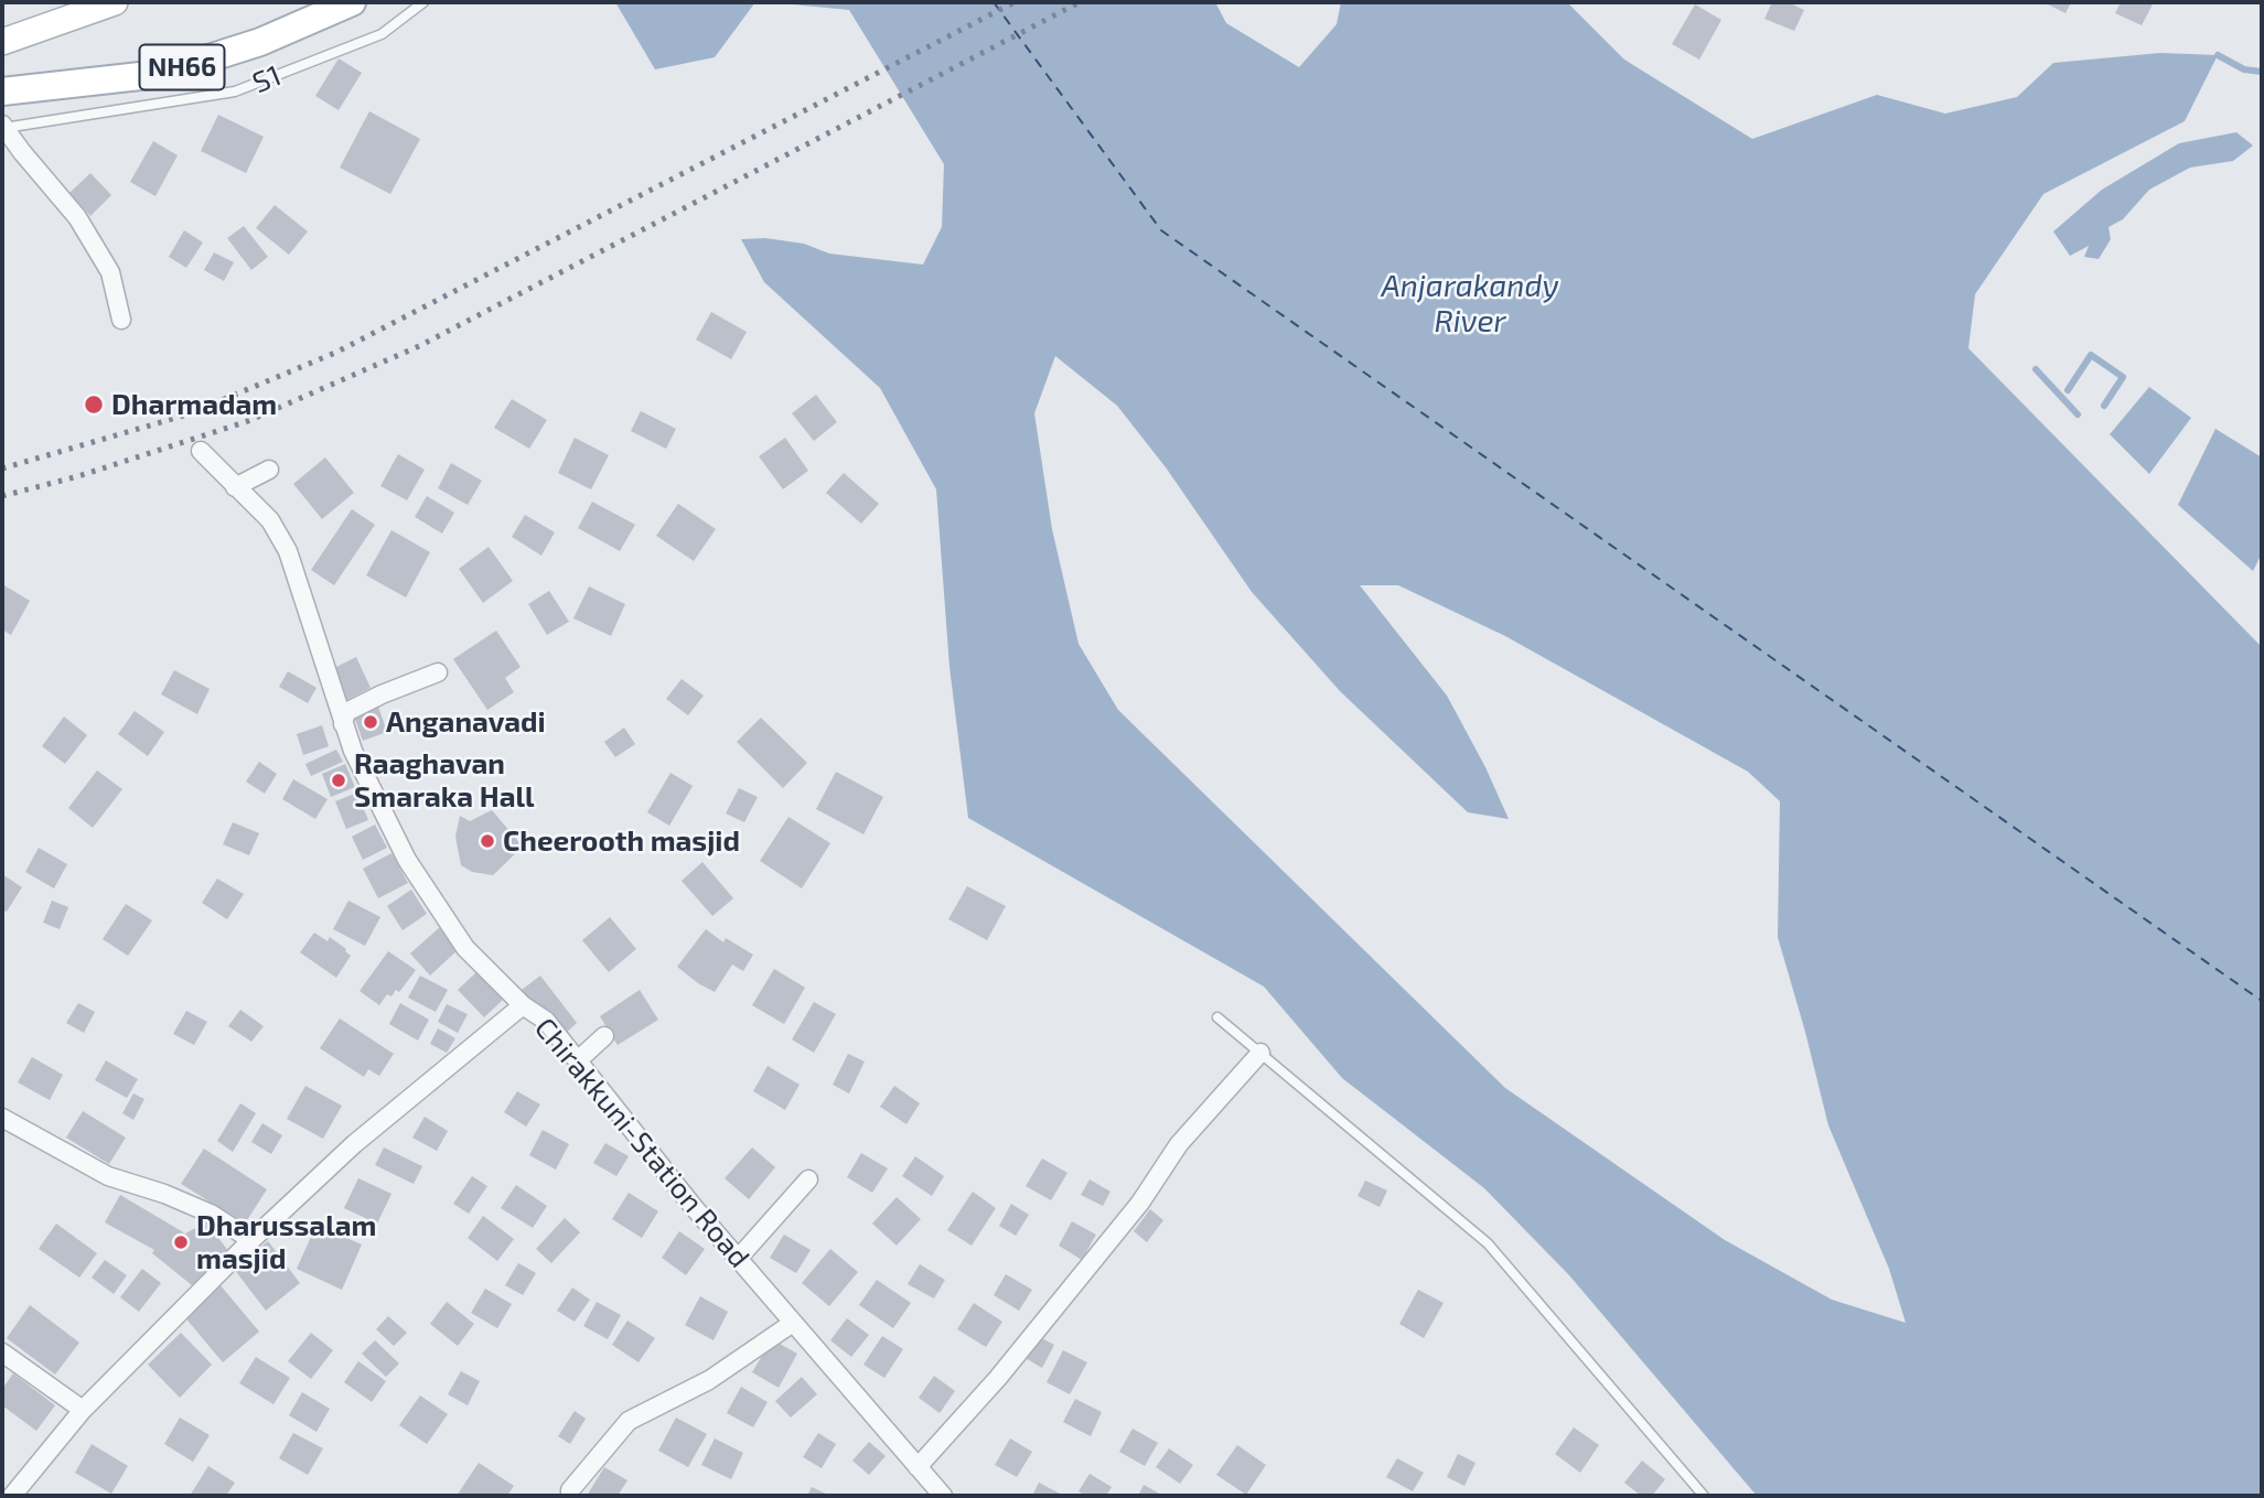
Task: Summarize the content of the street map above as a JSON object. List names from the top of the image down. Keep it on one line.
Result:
{"streets":{"main road":["NH66"],"street":["Chirakkuni-Station Road"],"lane":["S1"]},"water":["Anjarakandy River"],"places":["Dharmadam","Anganavadi","Raaghavan Smaraka Hall","Cheerooth masjid","Dharussalam masjid"]}
